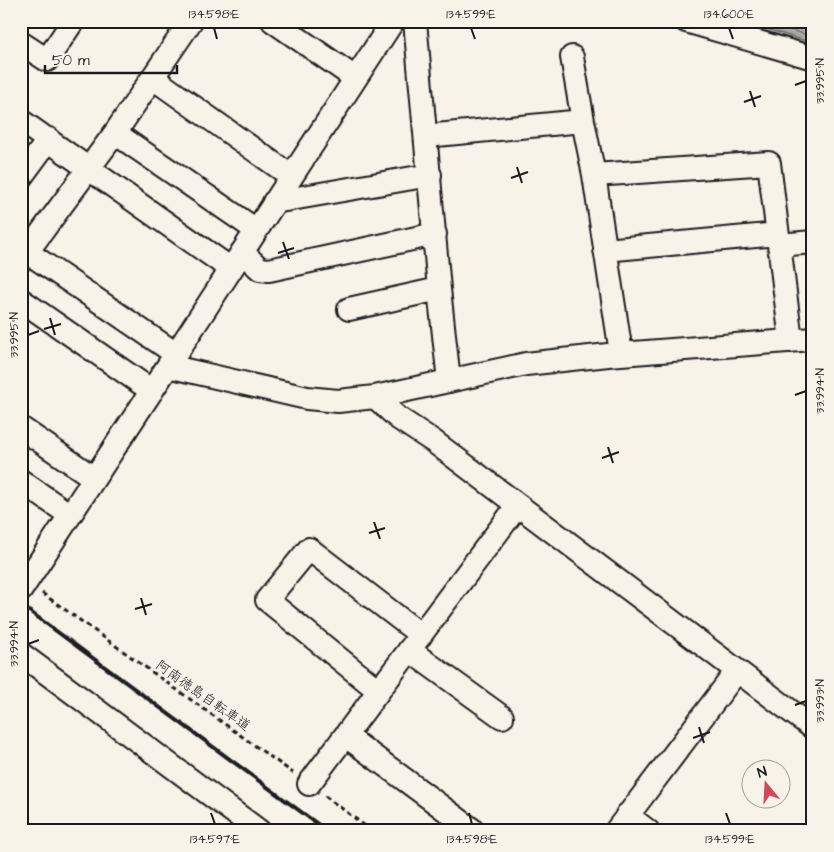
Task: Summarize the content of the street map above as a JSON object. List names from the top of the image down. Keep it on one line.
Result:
{"streets":{"path":["阿南徳島自転車道"]},"scale_bar":"50 m","north":"top","coordinates":["134.598°E","134.599°E","134.600°E","33.995°N","33.994°N","33.993°N","134.597°E"]}
